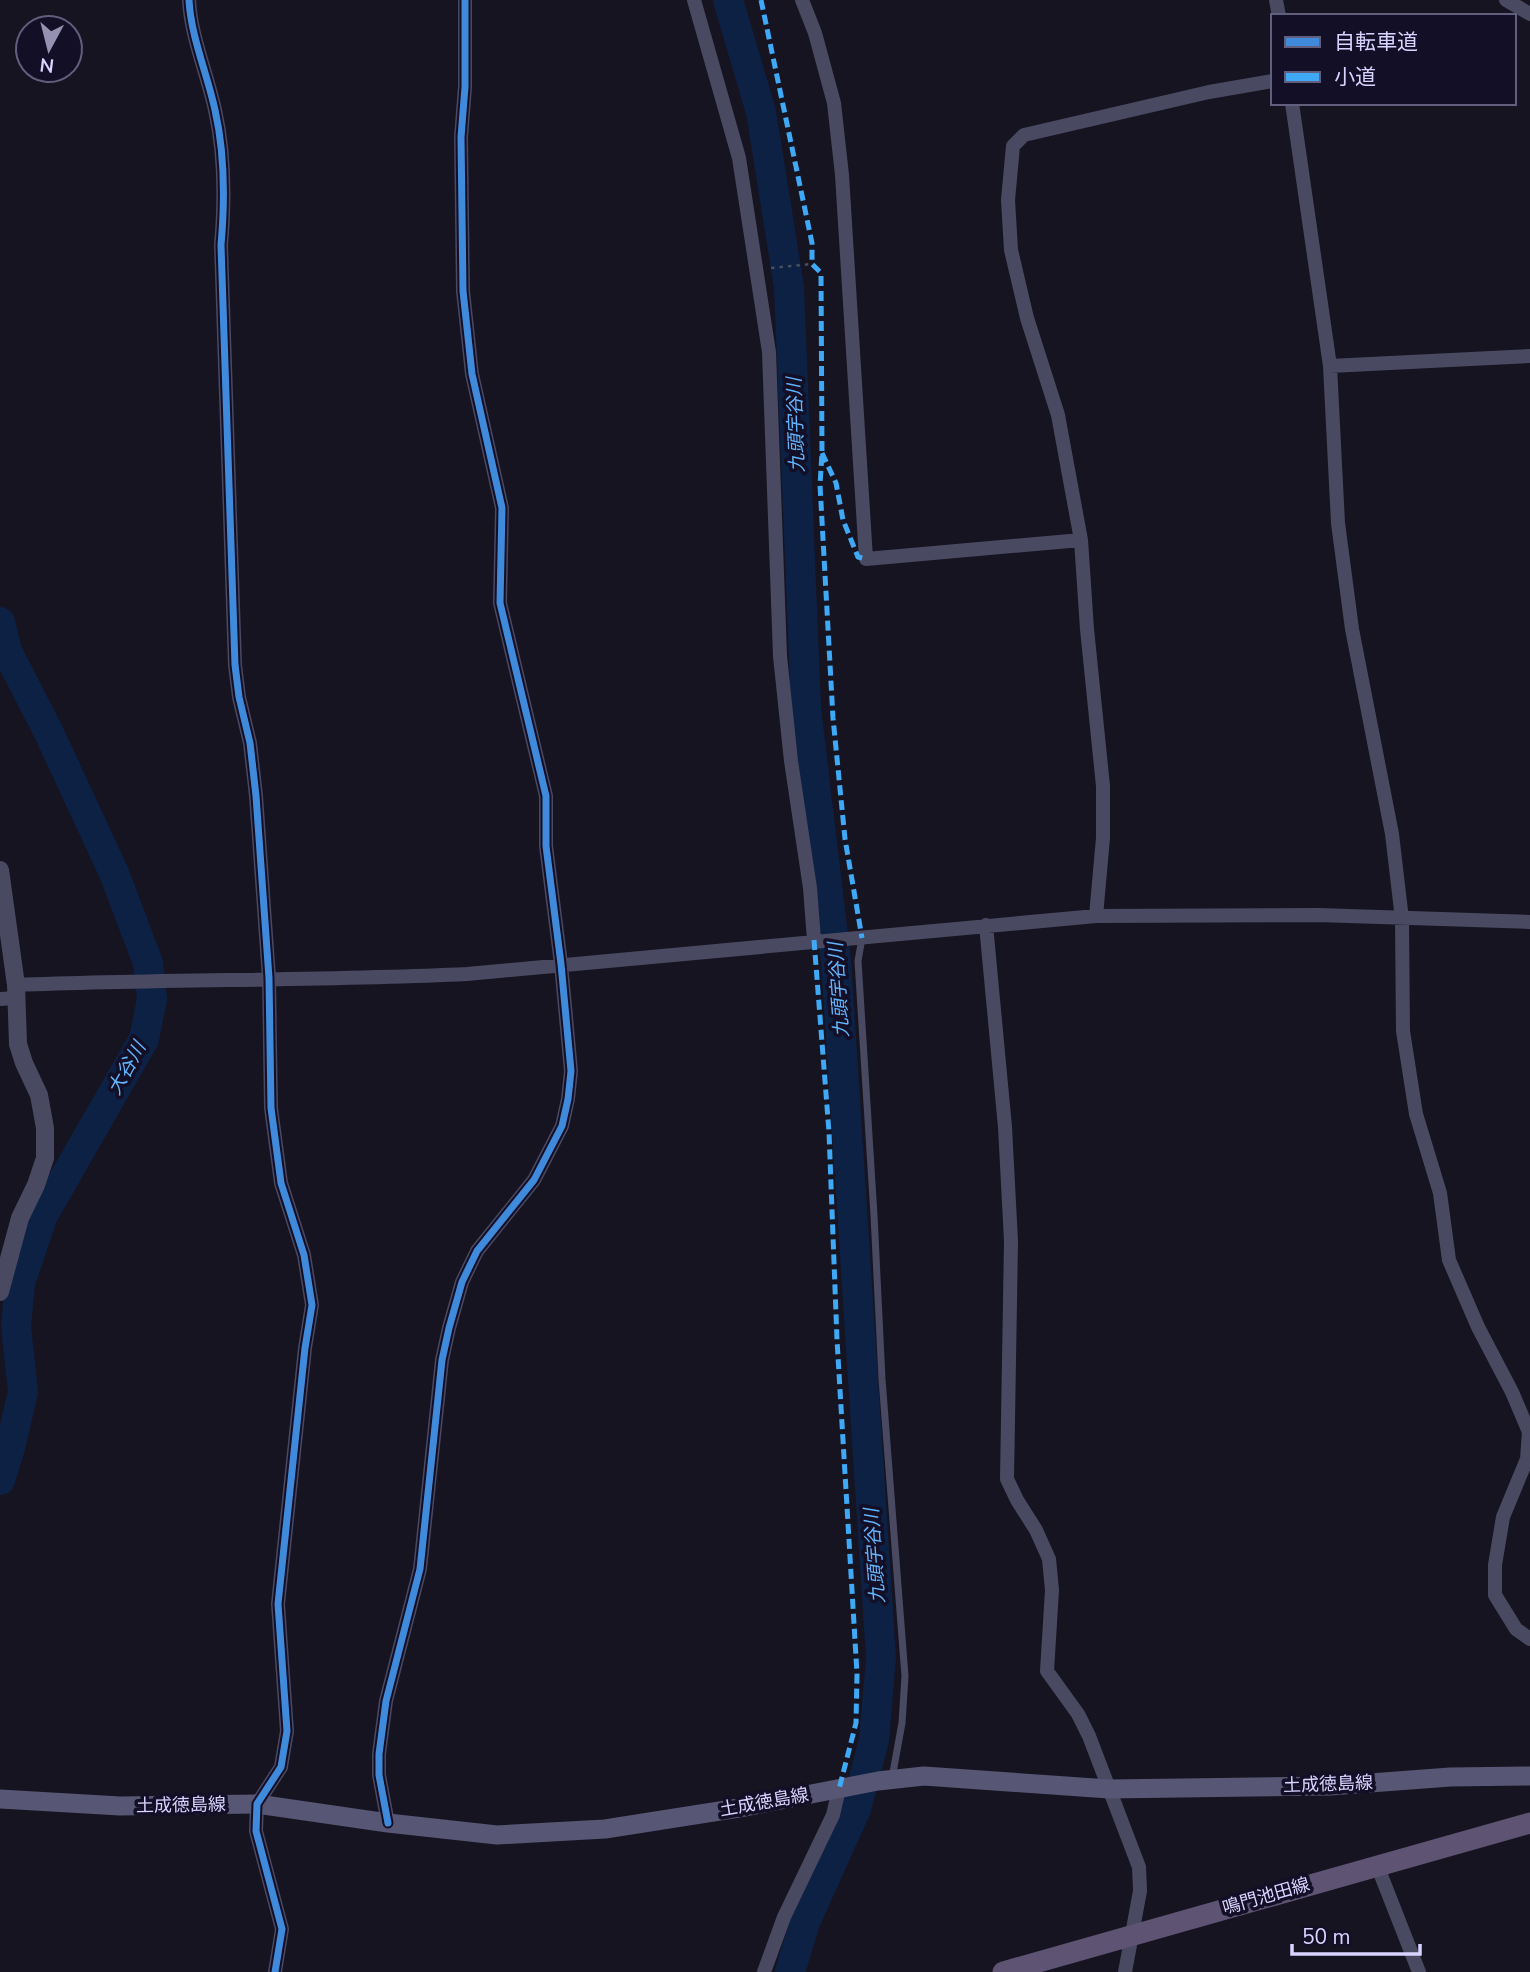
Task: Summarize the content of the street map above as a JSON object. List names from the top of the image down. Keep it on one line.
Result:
{"streets":{"main road":["土成徳島線","鳴門池田線"]},"water":["九頭宇谷川","大谷川"],"legend":["自転車道","小道"],"scale_bar":"50 m","north":"bottom"}
